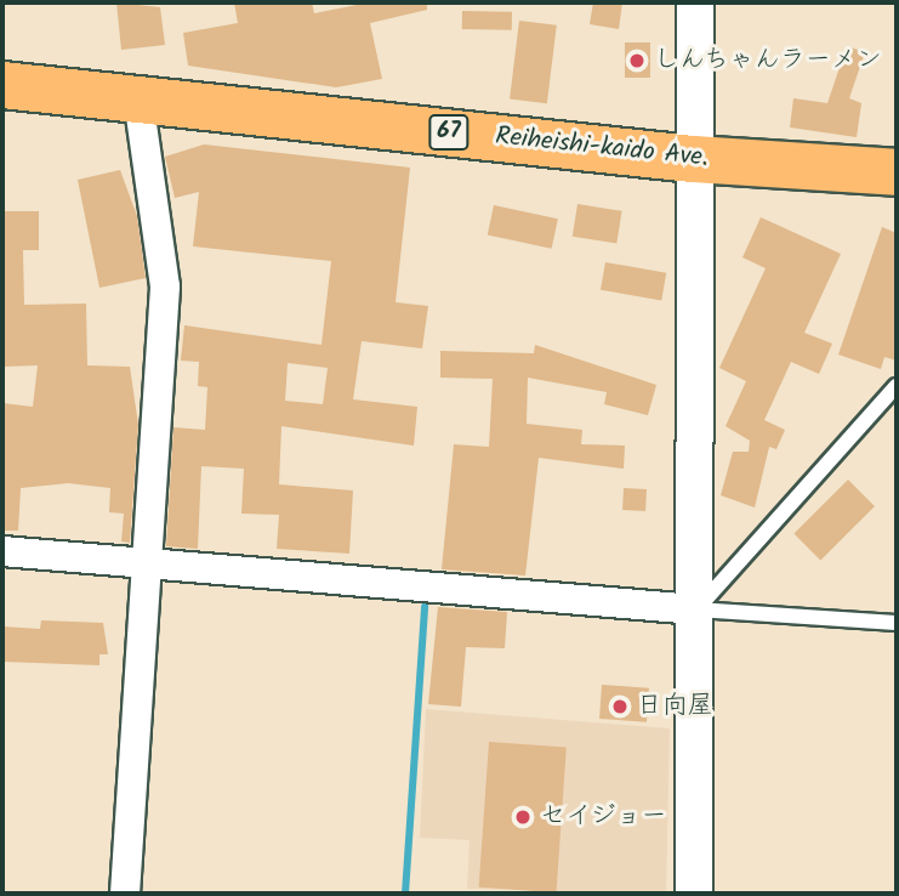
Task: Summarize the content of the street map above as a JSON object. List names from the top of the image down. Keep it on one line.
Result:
{"streets":{"main road":["67","Reiheishi-kaido Ave."]},"places":["しんちゃんラーメン","日向屋","セイジョー"]}
